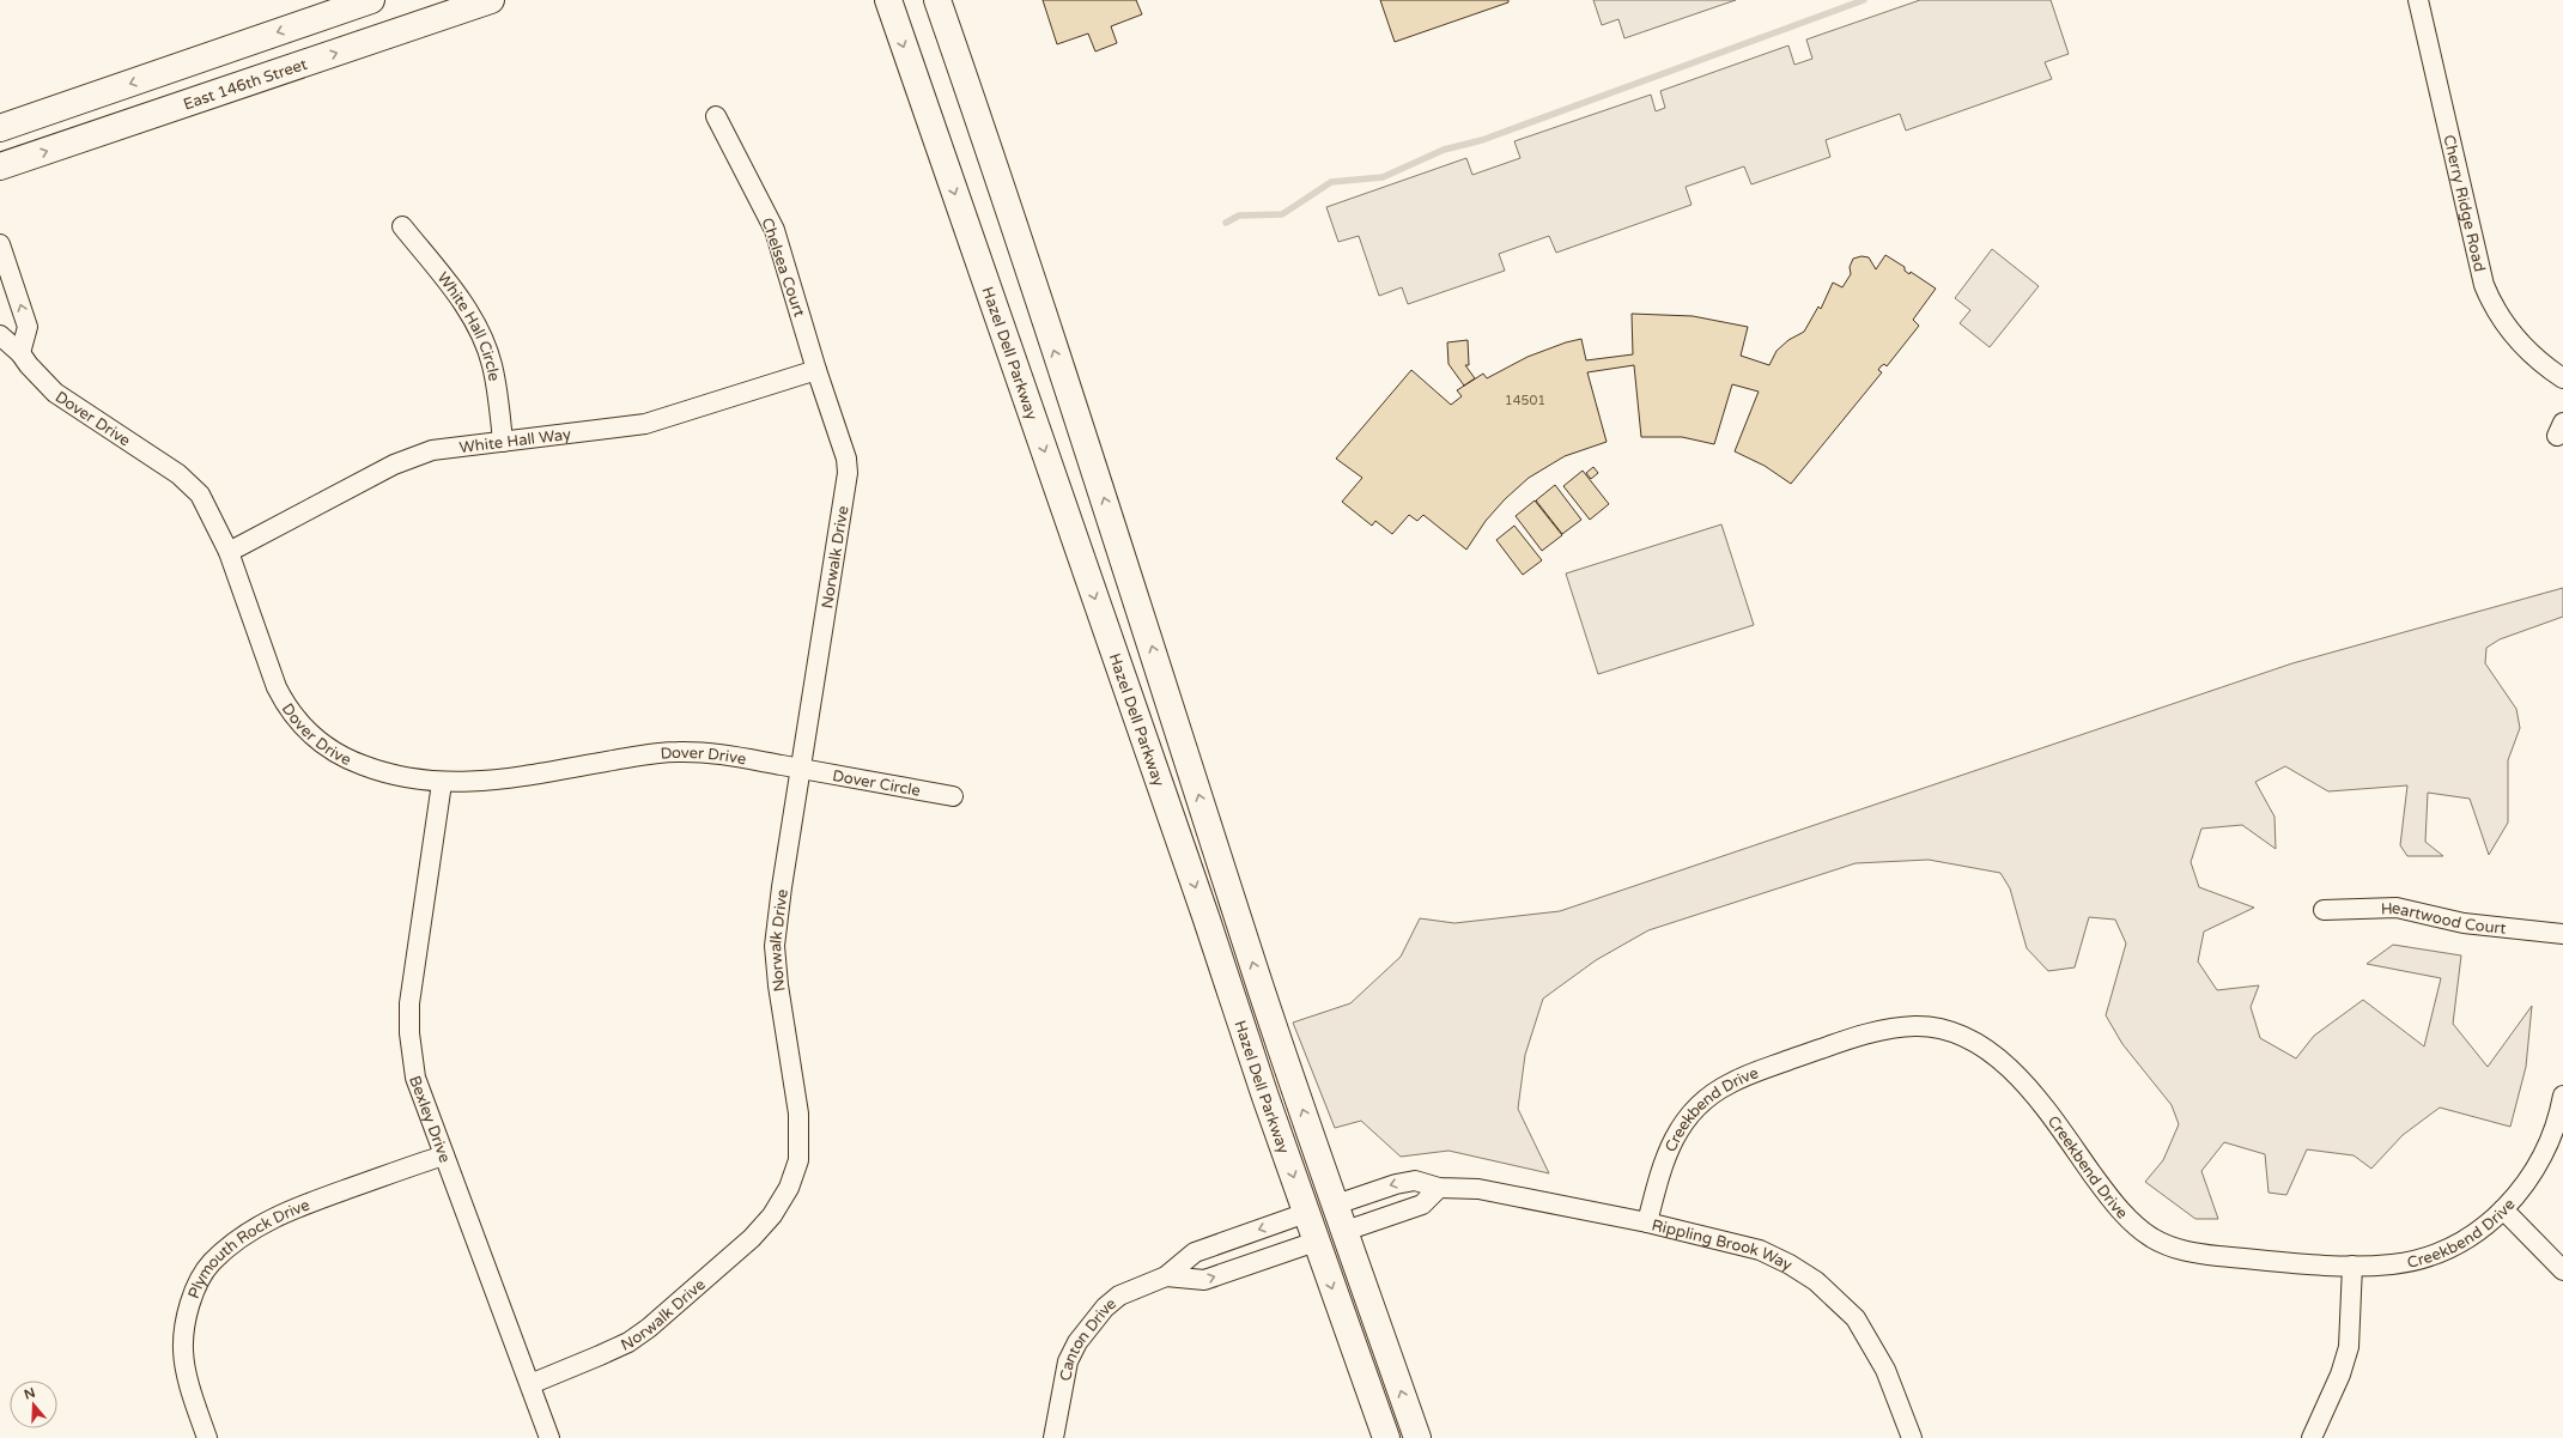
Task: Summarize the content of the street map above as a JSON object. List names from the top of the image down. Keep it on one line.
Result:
{"streets":{"main road":["East 146th Street","Hazel Dell Parkway"],"street":["Cherry Ridge Road","Chelsea Court","White Hall Circle","Dover Drive","White Hall Way","Norwalk Drive","Dover Circle","Heartwood Court","Creekbend Drive","Bexley Drive","Rippling Brook Way","Plymouth Rock Drive","Canton Drive"]},"crossings":[["Chelsea Court","White Hall Way"],["Chelsea Court","Norwalk Drive"],["White Hall Circle","White Hall Way"],["Hazel Dell Parkway","Rippling Brook Way"],["Hazel Dell Parkway","Canton Drive"],["Dover Drive","White Hall Way"],["Dover Drive","Norwalk Drive"],["Dover Drive","Dover Circle"],["Dover Drive","Bexley Drive"],["White Hall Way","Norwalk Drive"],["Norwalk Drive","Dover Circle"],["Norwalk Drive","Bexley Drive"],["Creekbend Drive","Rippling Brook Way"],["Bexley Drive","Plymouth Rock Drive"]],"house_numbers":["14501"],"north":"top"}
